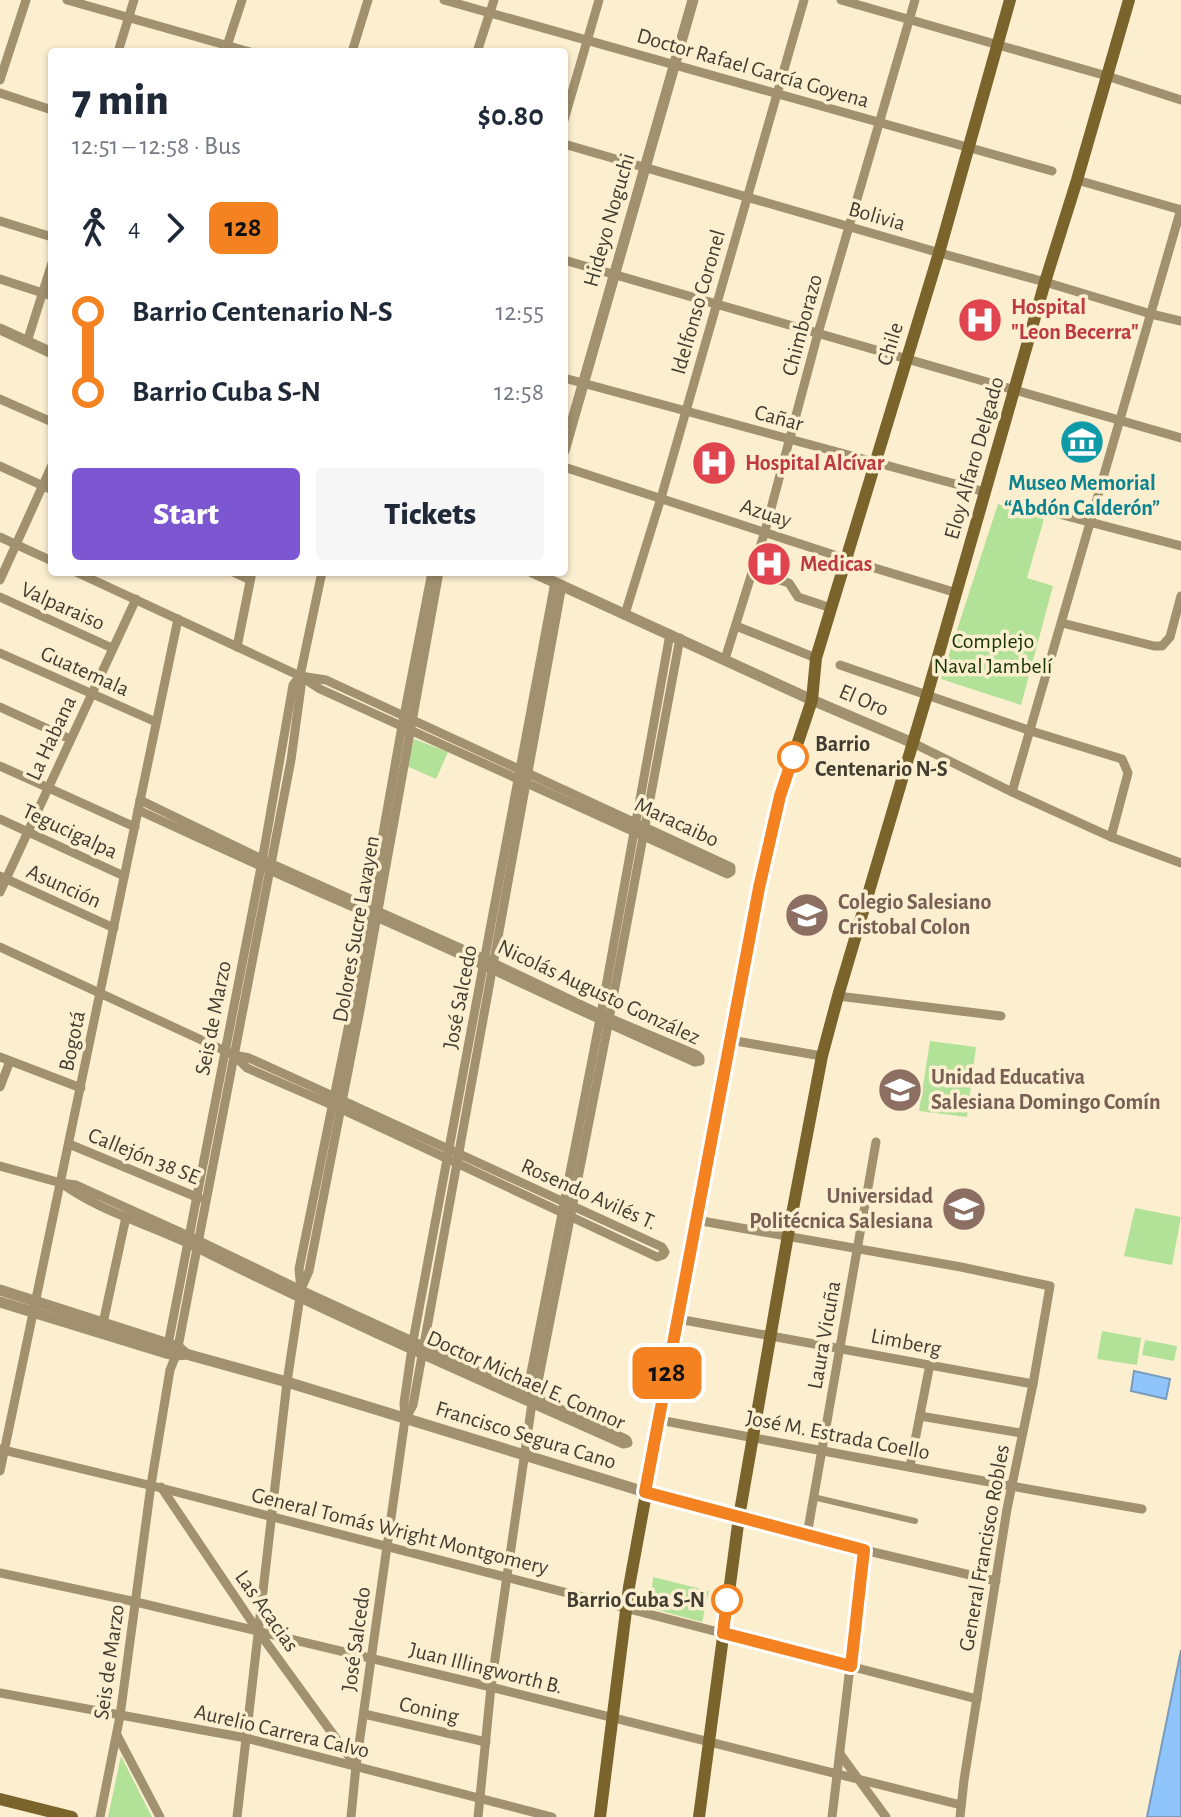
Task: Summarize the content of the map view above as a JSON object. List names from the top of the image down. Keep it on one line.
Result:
{"streets":{"main road":["Chile","Eloy Alfaro Delgado"],"street":["Doctor Rafael García Goyena","Bolivia","Hideyo Noguchi","Idelfonso Coronel","Chimborazo","Cañar","Azuay","Valparaiso","Guatemala","El Oro","La Habana","Maracaibo","Tegucigalpa","Asunción","Dolores Sucre Lavayen","Nicolás Augusto González","José Salcedo","Seis de Marzo","Bogotá","Callejón 38 SE","Rosendo Avilés T.","Laura Vicuña","Limberg","Doctor Michael E. Connor","Francisco Segura Cano","José M. Estrada Coello","General Tomás Wright Montgomery","General Francisco Robles","Las Acacias","Juan Illingworth B.","Coning","Aurelio Carrera Calvo"]},"crossings":[["Doctor Rafael García Goyena","Hideyo Noguchi"],["Doctor Rafael García Goyena","Idelfonso Coronel"],["Doctor Rafael García Goyena","Chimborazo"],["Doctor Rafael García Goyena","Chile"],["Bolivia","Hideyo Noguchi"],["Bolivia","Idelfonso Coronel"],["Bolivia","Chimborazo"],["Bolivia","Chile"],["Bolivia","Eloy Alfaro Delgado"],["Hideyo Noguchi","Cañar"],["Idelfonso Coronel","Cañar"],["Idelfonso Coronel","Azuay"],["Idelfonso Coronel","El Oro"],["Chimborazo","Cañar"],["Chimborazo","Azuay"],["Chimborazo","El Oro"],["Chile","Cañar"],["Chile","Azuay"],["Chile","El Oro"],["Chile","Limberg"],["Chile","Francisco Segura Cano"],["Chile","José M. Estrada Coello"],["Chile","General Tomás Wright Montgomery"],["Chile","Juan Illingworth B."],["Cañar","Eloy Alfaro Delgado"],["Eloy Alfaro Delgado","Azuay"],["Eloy Alfaro Delgado","El Oro"],["Eloy Alfaro Delgado","Limberg"],["Eloy Alfaro Delgado","Francisco Segura Cano"],["Eloy Alfaro Delgado","José M. Estrada Coello"],["Eloy Alfaro Delgado","General Tomás Wright Montgomery"],["Eloy Alfaro Delgado","Juan Illingworth B."],["Valparaiso","La Habana"],["Guatemala","La Habana"],["Guatemala","Bogotá"],["El Oro","José Salcedo"],["La Habana","Maracaibo"],["La Habana","Tegucigalpa"],["La Habana","Asunción"],["Maracaibo","Dolores Sucre Lavayen"],["Maracaibo","José Salcedo"],["Maracaibo","Seis de Marzo"],["Maracaibo","Bogotá"],["Tegucigalpa","Bogotá"],["Asunción","Bogotá"],["Dolores Sucre Lavayen","Nicolás Augusto González"],["Dolores Sucre Lavayen","Rosendo Avilés T."],["Dolores Sucre Lavayen","Doctor Michael E. Connor"],["Dolores Sucre Lavayen","Francisco Segura Cano"],["Dolores Sucre Lavayen","General Tomás Wright Montgomery"],["Dolores Sucre Lavayen","Las Acacias"],["Dolores Sucre Lavayen","Juan Illingworth B."],["Dolores Sucre Lavayen","Aurelio Carrera Calvo"],["Nicolás Augusto González","José Salcedo"],["Nicolás Augusto González","Seis de Marzo"],["Nicolás Augusto González","Bogotá"],["José Salcedo","Rosendo Avilés T."],["José Salcedo","Doctor Michael E. Connor"],["José Salcedo","Francisco Segura Cano"],["José Salcedo","General Tomás Wright Montgomery"],["José Salcedo","Las Acacias"],["José Salcedo","Juan Illingworth B."],["José Salcedo","Coning"],["José Salcedo","Aurelio Carrera Calvo"],["Seis de Marzo","Callejón 38 SE"],["Seis de Marzo","Rosendo Avilés T."],["Seis de Marzo","Doctor Michael E. Connor"],["Seis de Marzo","Francisco Segura Cano"],["Seis de Marzo","General Tomás Wright Montgomery"],["Seis de Marzo","Las Acacias"],["Seis de Marzo","Juan Illingworth B."],["Seis de Marzo","Aurelio Carrera Calvo"],["Bogotá","Callejón 38 SE"],["Bogotá","Rosendo Avilés T."],["Bogotá","Doctor Michael E. Connor"],["Bogotá","Francisco Segura Cano"],["Bogotá","General Tomás Wright Montgomery"],["Laura Vicuña","Limberg"],["Laura Vicuña","Francisco Segura Cano"],["Laura Vicuña","José M. Estrada Coello"],["Laura Vicuña","General Francisco Robles"],["Limberg","General Francisco Robles"],["Francisco Segura Cano","General Francisco Robles"],["José M. Estrada Coello","General Francisco Robles"],["General Tomás Wright Montgomery","General Francisco Robles"],["General Tomás Wright Montgomery","Las Acacias"],["General Francisco Robles","Juan Illingworth B."],["Las Acacias","Juan Illingworth B."],["Las Acacias","Aurelio Carrera Calvo"]],"parks":["Complejo Naval Jambelí"],"places":{"hospital":["Hospital \"Leon Becerra\"","Hospital Alcívar","Medicas"],"museum":["Museo Memorial “Abdón Calderón”"],"other":["Barrio Centenario N-S","Barrio Cuba S-N"],"school or university":["Colegio Salesiano Cristobal Colon","Unidad Educativa Salesiana Domingo Comín","Universidad Politécnica Salesiana"]},"lines":["bus line 128"],"page":{"on_map":"128","heading":["7 min","12:51 – 12:58 · Bus","$0.80"],"legs":["4","128"],"list":[{"name":"Barrio Centenario N-S","value":"12:55"},{"name":"Barrio Cuba S-N","value":"12:58"}],"buttons":["Start","Tickets"]}}
